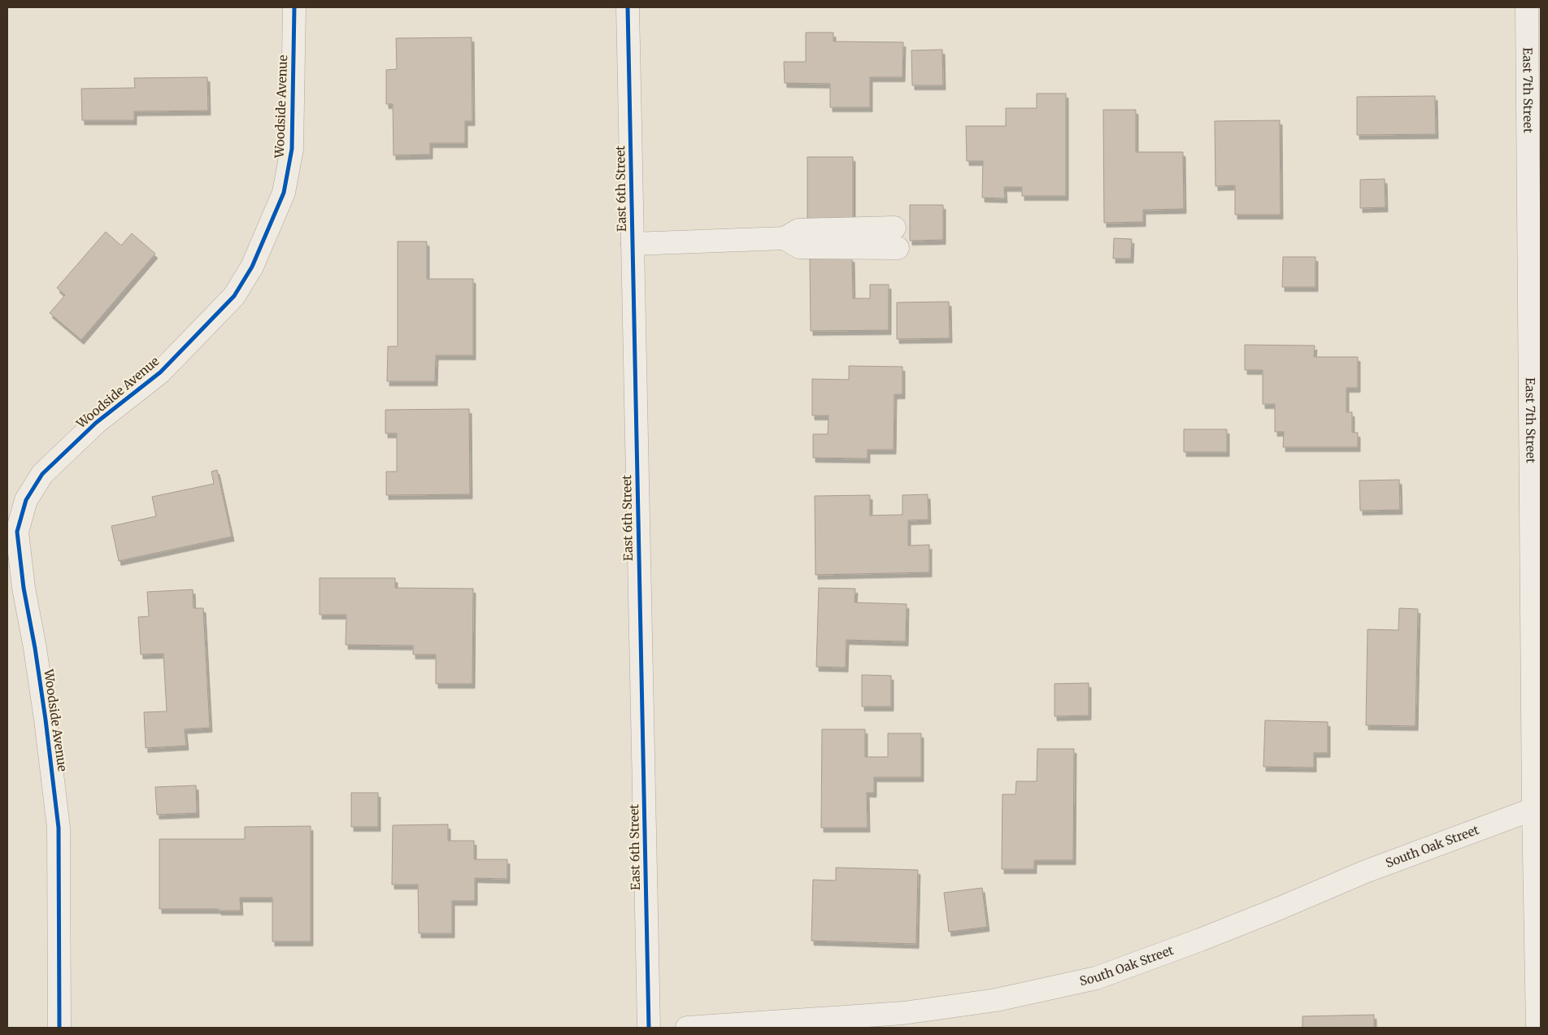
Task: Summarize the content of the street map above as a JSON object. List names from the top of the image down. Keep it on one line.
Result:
{"streets":{"street":["East 7th Street","Woodside Avenue","East 6th Street","South Oak Street"]},"crossings":[["East 7th Street","South Oak Street"]]}
